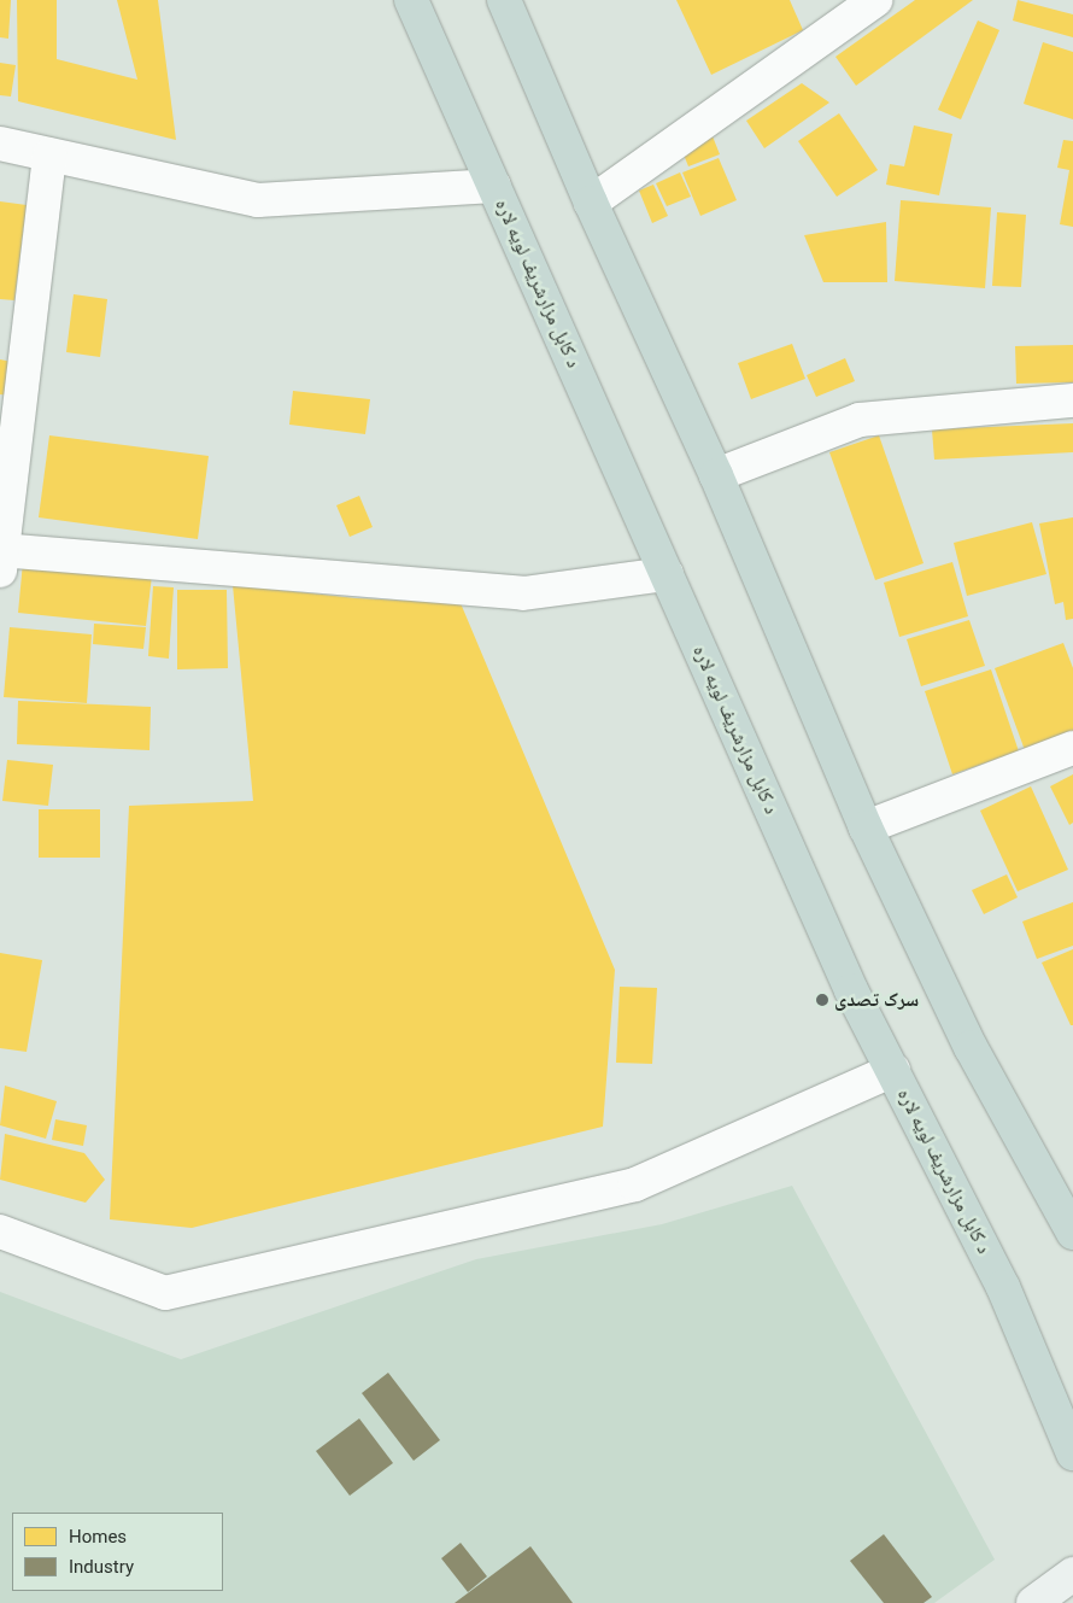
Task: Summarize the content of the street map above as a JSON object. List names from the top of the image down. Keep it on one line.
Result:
{"streets":{"highway":["د کابل مزارشریف لویه لاره"]},"places":["سرک تصدی"],"legend":["Homes","Industry"]}
